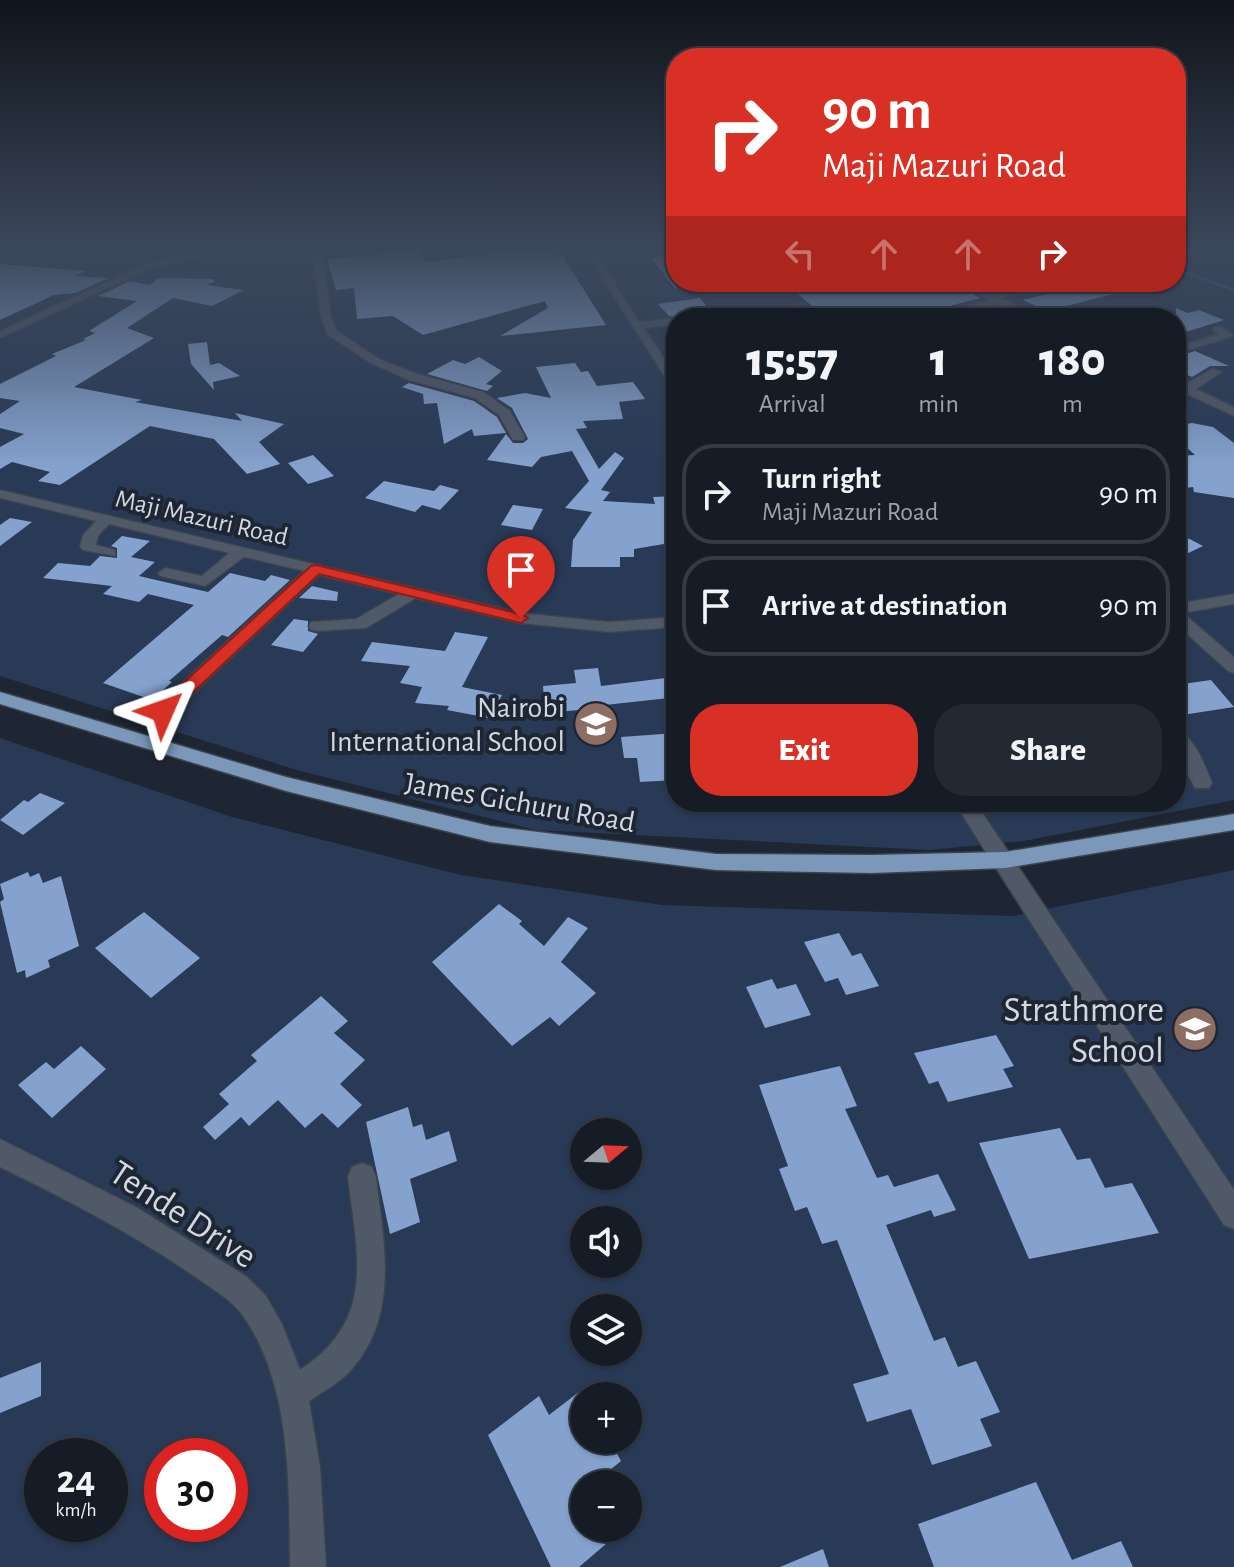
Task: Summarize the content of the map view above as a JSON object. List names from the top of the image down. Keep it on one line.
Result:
{"streets":{"main road":["James Gichuru Road"],"street":["Maji Mazuri Road","Tende Drive"]},"places":{"school or university":["Nairobi International School","Strathmore School"]},"north":"right","page":{"turn":["90 m","Maji Mazuri Road"],"eta":["15:57","Arrival","1","min","180","m"],"list":[{"name":"Turn right","note":"Maji Mazuri Road","value":"90 m"},{"name":"Arrive at destination","value":"90 m"}],"buttons":["Exit","Share"],"map_buttons":["+","−"],"speed":"24 km/h","limit":"30"}}
